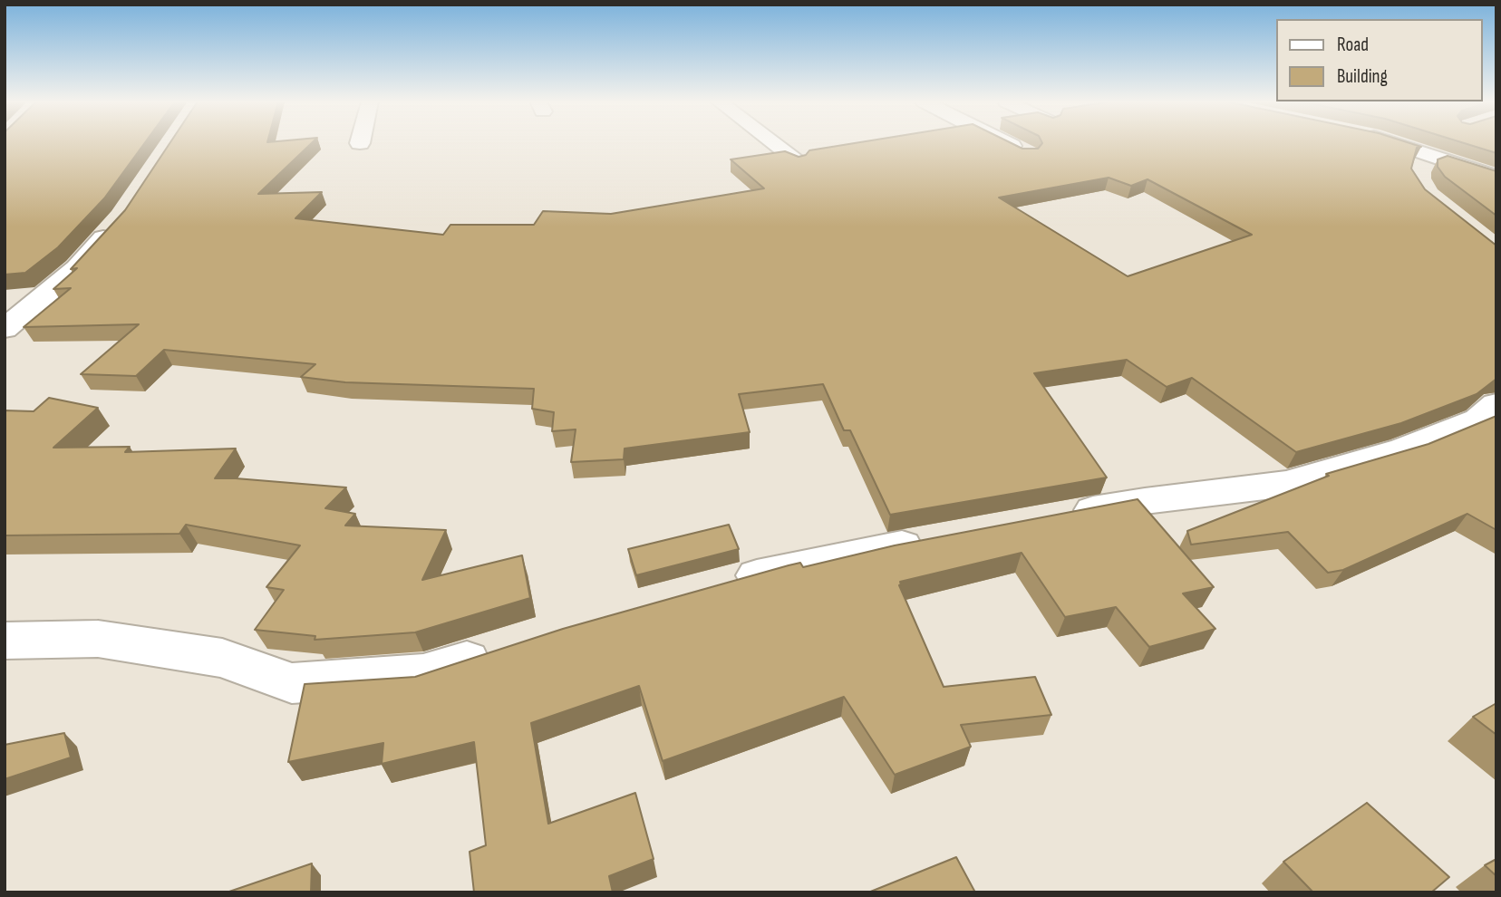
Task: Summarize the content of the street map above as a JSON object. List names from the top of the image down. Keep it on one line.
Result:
{"legend":["Road","Building"]}
